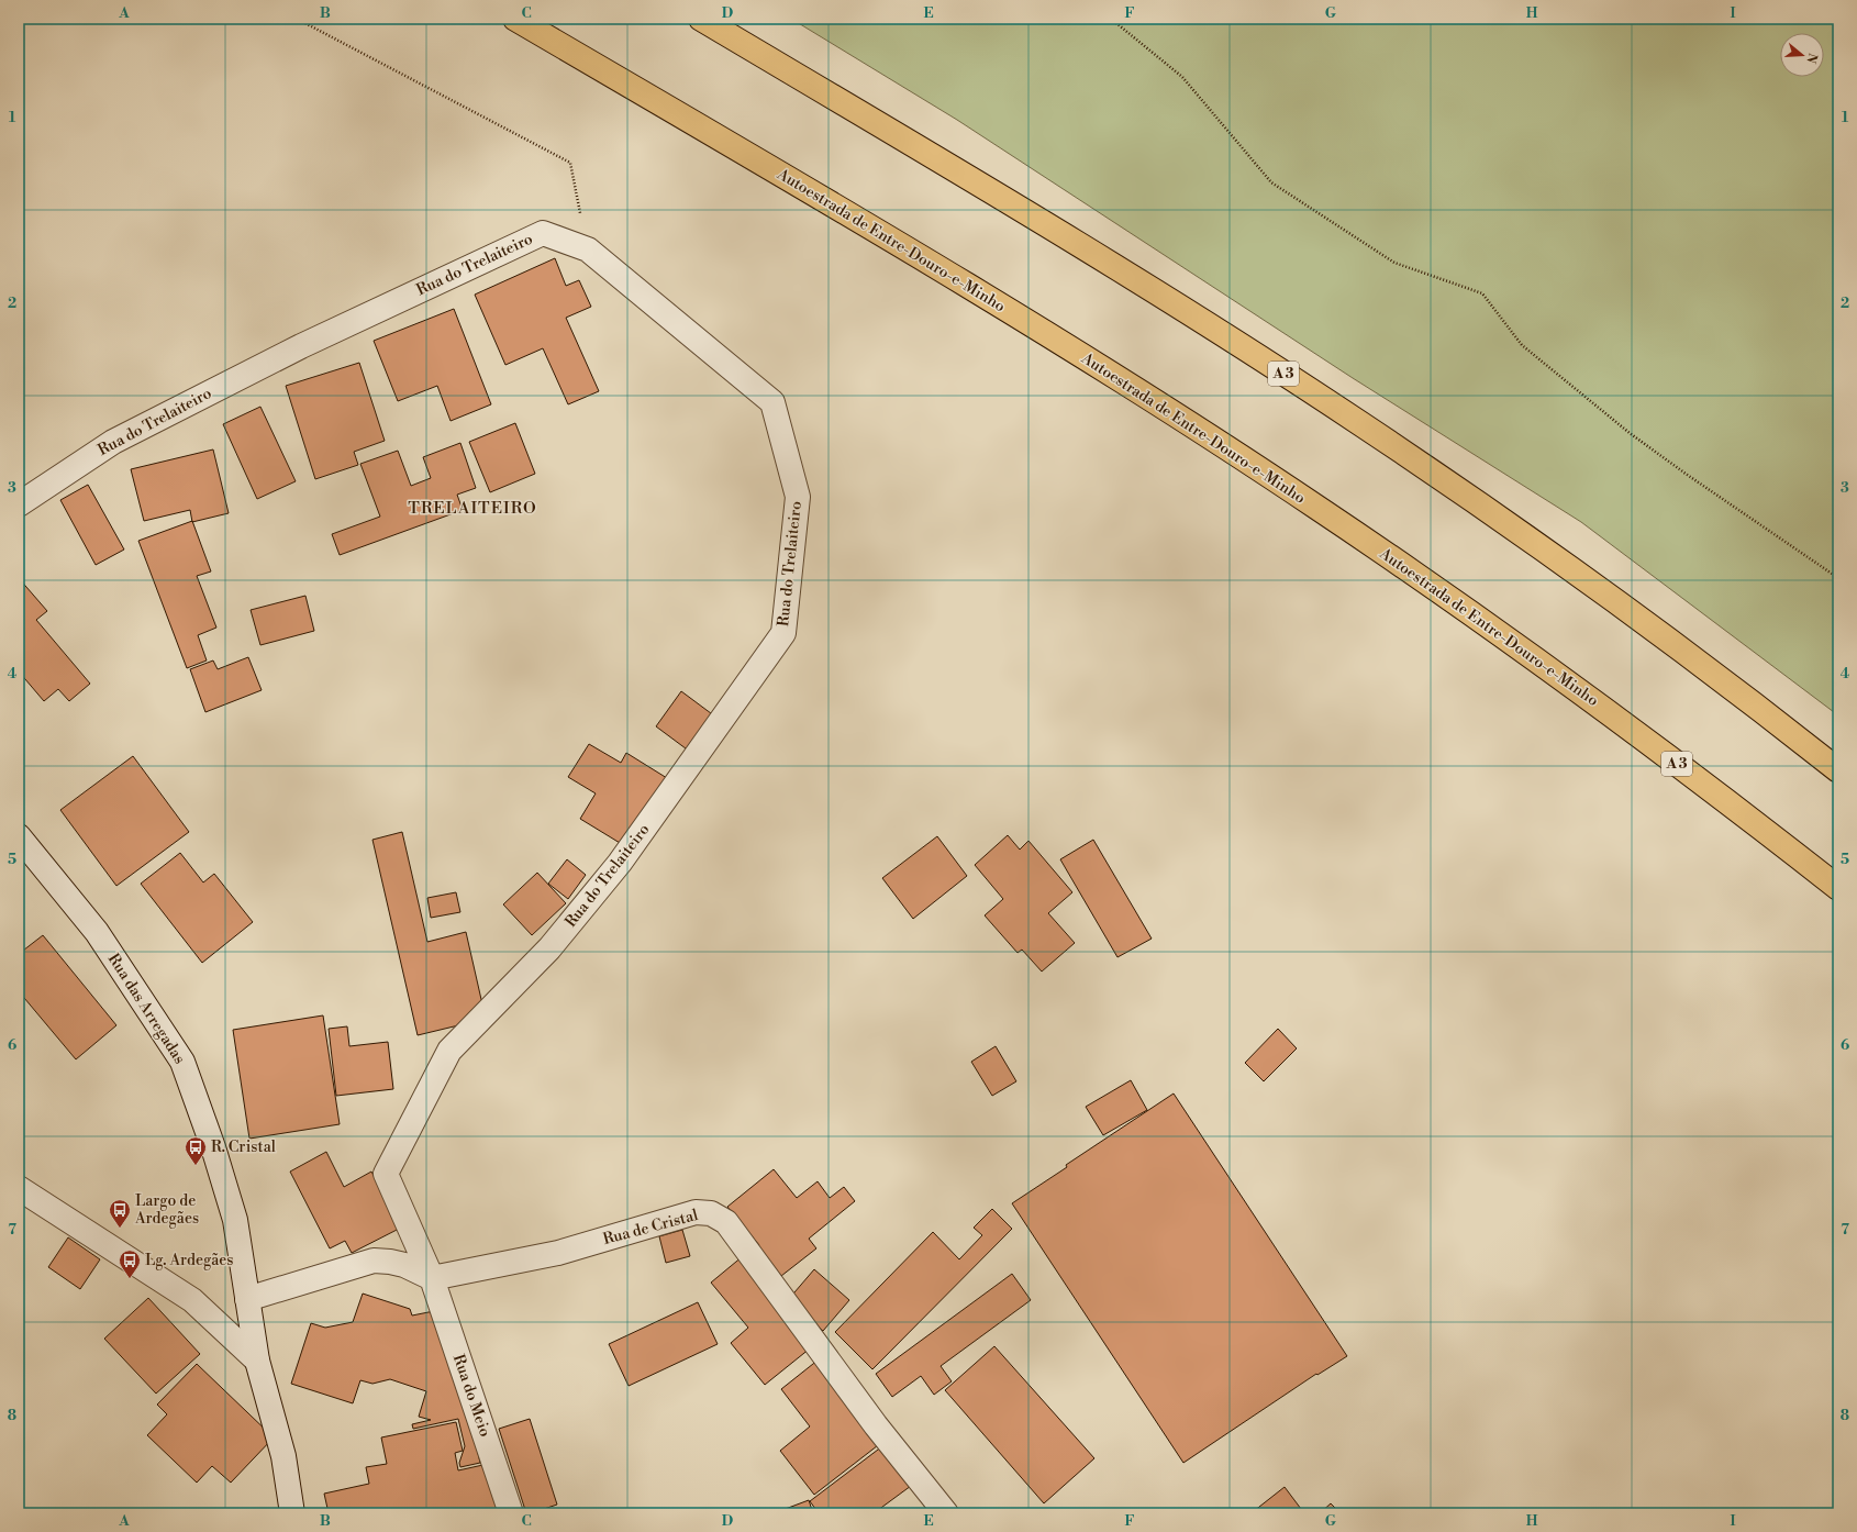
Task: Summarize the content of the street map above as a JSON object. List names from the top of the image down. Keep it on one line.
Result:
{"streets":{"highway":["Autoestrada de Entre-Douro-e-Minho","A 3"],"street":["Rua do Trelaiteiro","Rua das Arregadas","Rua de Cristal","Rua do Meio"]},"crossings":[["Rua do Trelaiteiro","Rua de Cristal"],["Rua do Trelaiteiro","Rua do Meio"],["Rua de Cristal","Rua do Meio"]],"districts":["TRELAITEIRO"],"places":{"bus stop":["R. Cristal","Largo de Ardegães","Lg. Ardegães"]},"north":"right","grid":{"columns":["A","B","C","D","E","F","G","H","I"],"rows":["1","2","3","4","5","6","7","8"]}}
